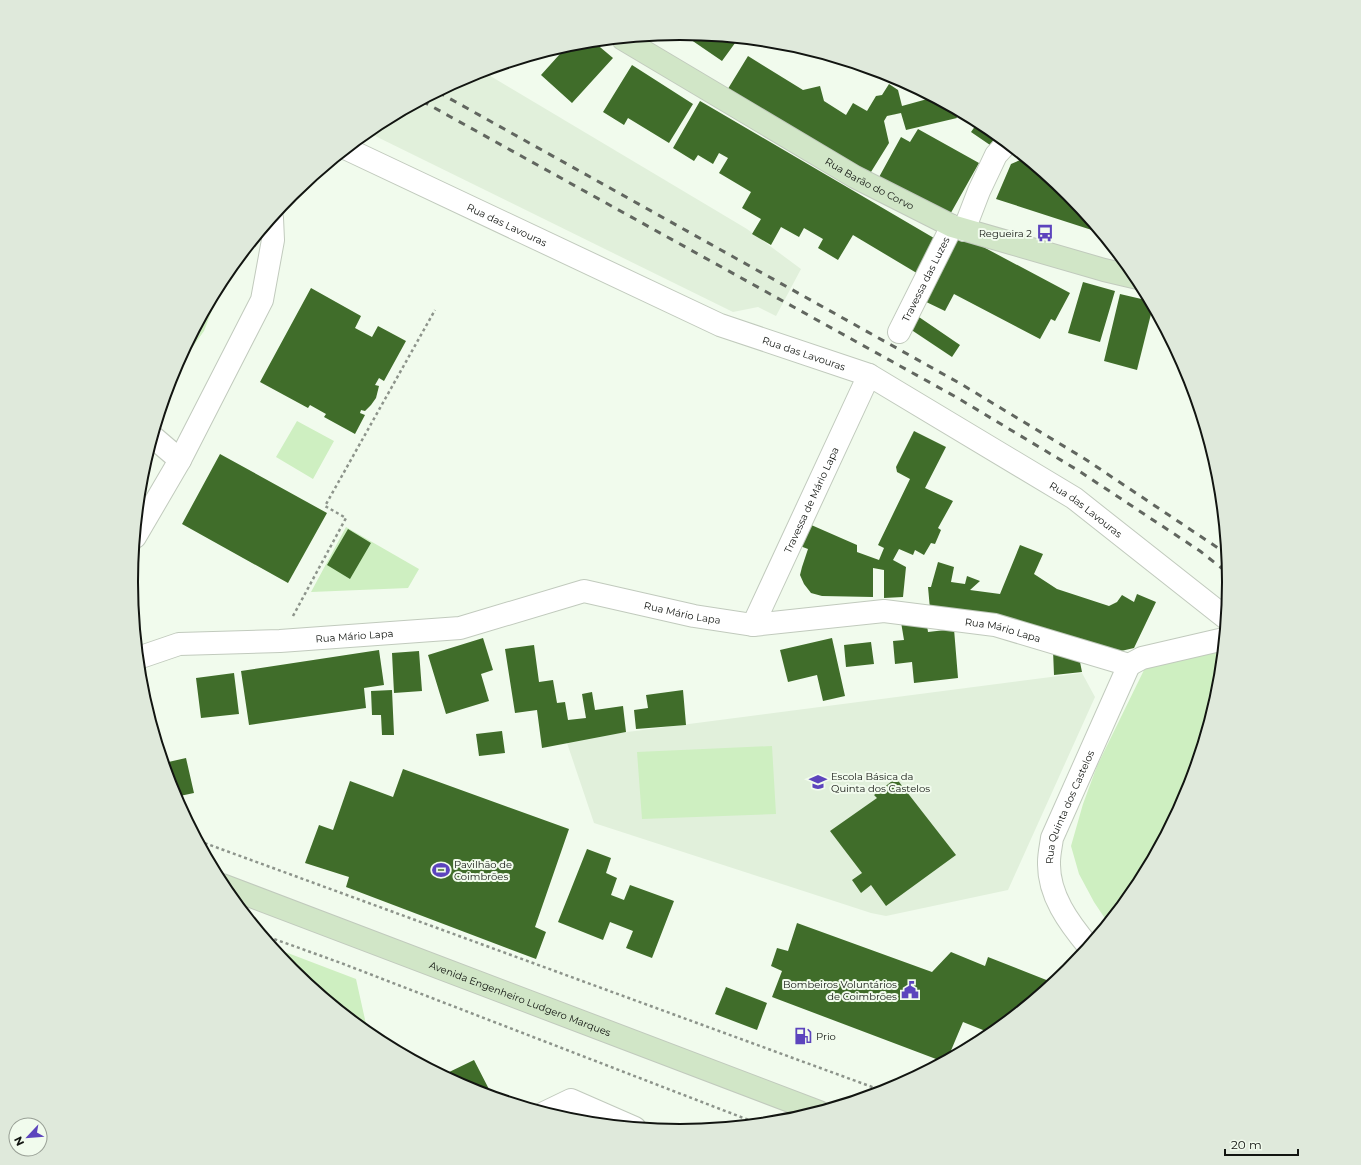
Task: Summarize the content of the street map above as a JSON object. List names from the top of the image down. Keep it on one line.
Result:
{"streets":{"main road":["Rua Barão do Corvo","Avenida Engenheiro Ludgero Marques"],"street":["Rua das Lavouras","Travessa das Luzes","Travessa de Mário Lapa","Rua Mário Lapa","Rua Quinta dos Castelos"]},"crossings":[["Rua Barão do Corvo","Travessa das Luzes"],["Rua das Lavouras","Travessa de Mário Lapa"],["Travessa de Mário Lapa","Rua Mário Lapa"],["Rua Mário Lapa","Rua Quinta dos Castelos"]],"places":{"bus stop":["Regueira 2"],"school or university":["Escola Básica da Quinta dos Castelos"],"sports":["Pavilhão de Coimbrões"],"public building":["Bombeiros Voluntários de Coimbrões"],"fuel station":["Prio"]},"scale_bar":"20 m","north":"bottom left"}
